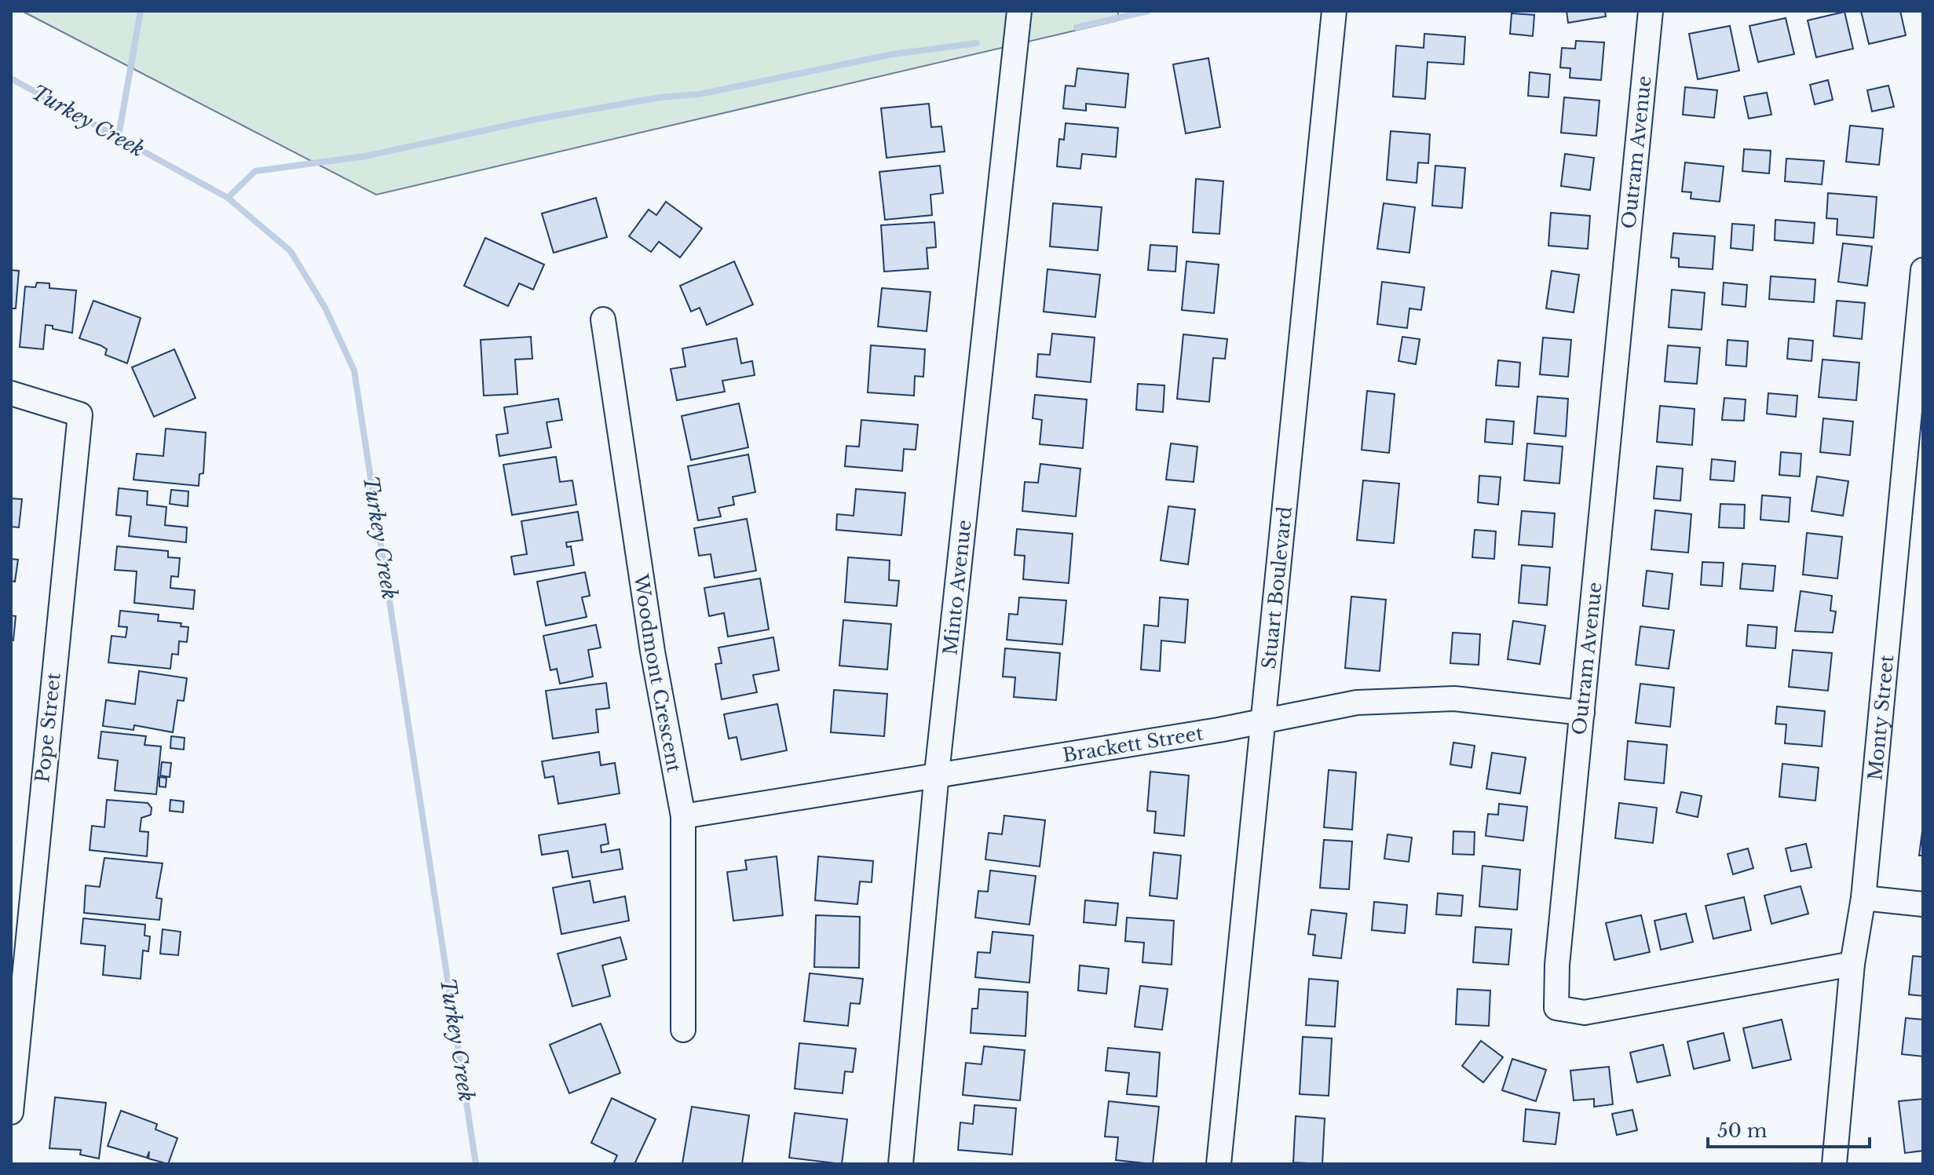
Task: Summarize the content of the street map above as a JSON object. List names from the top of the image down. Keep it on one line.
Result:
{"streets":{"street":["Outram Avenue","Minto Avenue","Stuart Boulevard","Woodmont Crescent","Monty Street","Pope Street","Brackett Street"]},"crossings":[["Outram Avenue","Monty Street"],["Outram Avenue","Brackett Street"],["Minto Avenue","Brackett Street"],["Stuart Boulevard","Brackett Street"],["Woodmont Crescent","Brackett Street"]],"water":["Turkey Creek"],"scale_bar":"50 m"}
